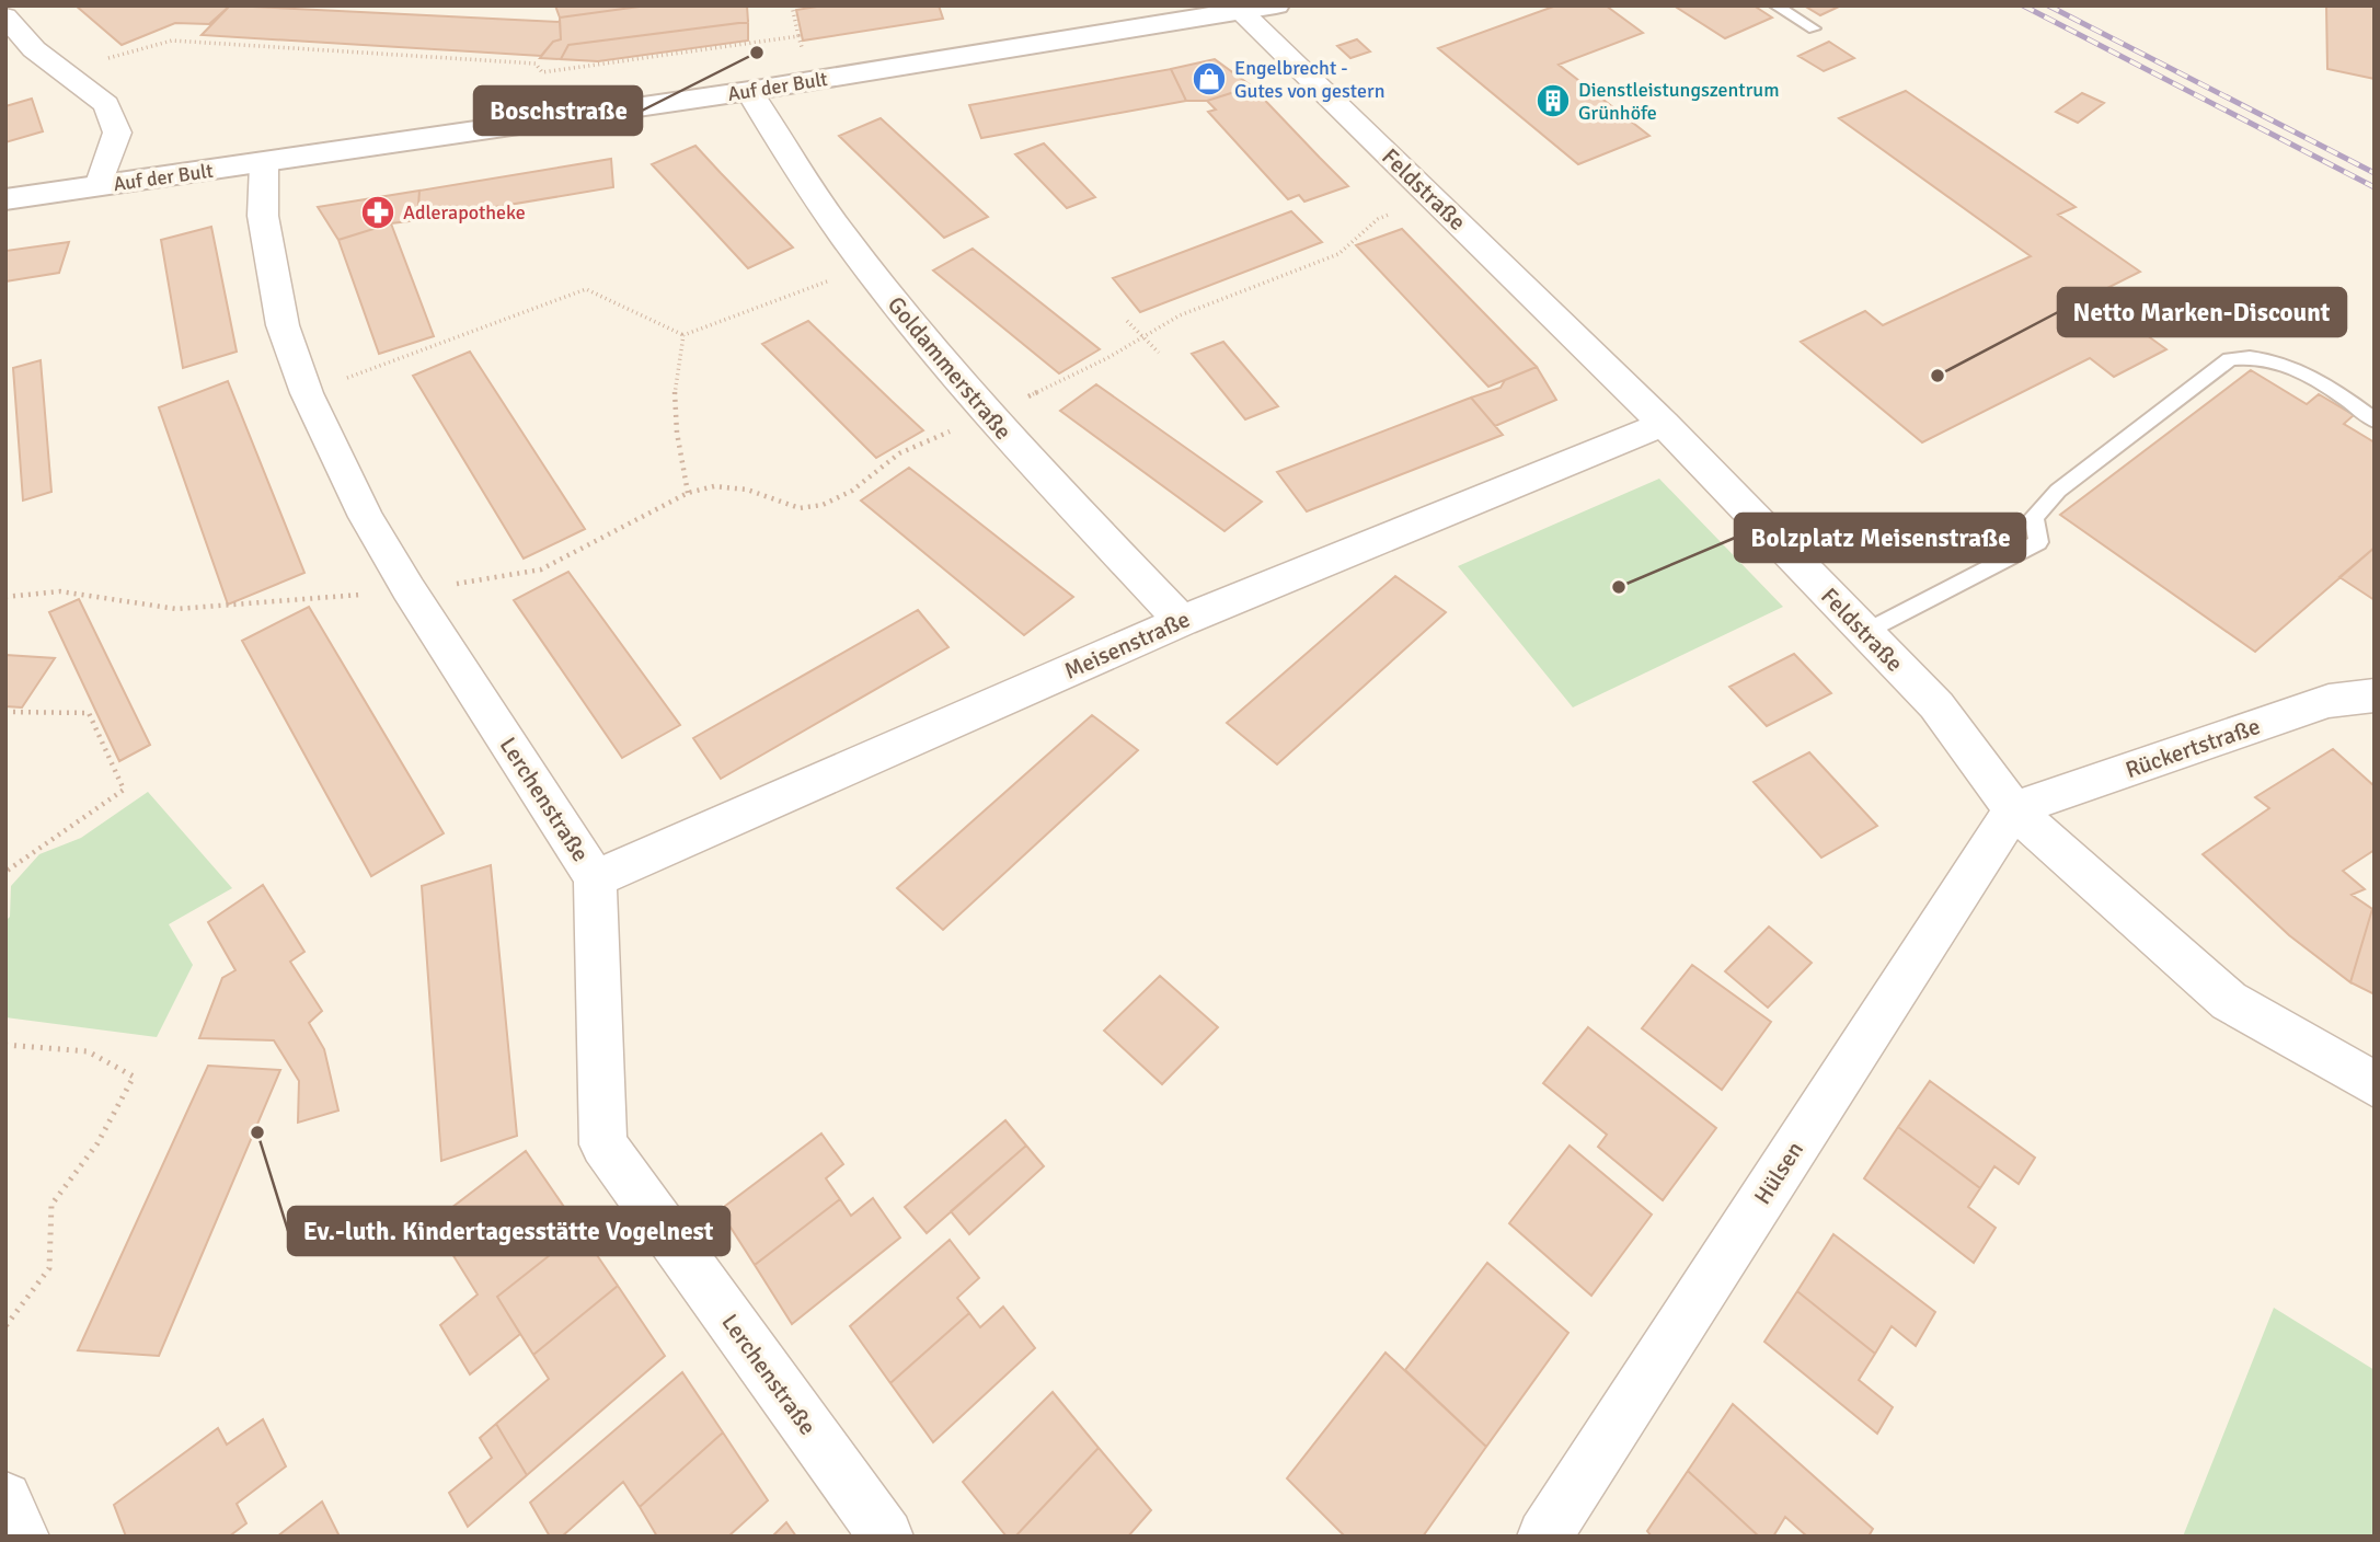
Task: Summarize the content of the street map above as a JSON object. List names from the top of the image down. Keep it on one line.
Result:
{"streets":{"street":["Auf der Bult","Feldstraße","Goldammerstraße","Meisenstraße","Rückertstraße","Lerchenstraße","Hülsen"]},"crossings":[["Auf der Bult","Feldstraße"],["Auf der Bult","Goldammerstraße"],["Auf der Bult","Lerchenstraße"],["Feldstraße","Meisenstraße"],["Feldstraße","Rückertstraße"],["Feldstraße","Hülsen"],["Goldammerstraße","Meisenstraße"],["Meisenstraße","Lerchenstraße"],["Rückertstraße","Hülsen"]],"places":{"other":["Boschstraße","Netto Marken-Discount","Bolzplatz Meisenstraße","Ev.-luth. Kindertagesstätte Vogelnest"],"shop":["Engelbrecht - Gutes von gestern"],"building":["Dienstleistungszentrum Grünhöfe"],"pharmacy":["Adlerapotheke"]}}
